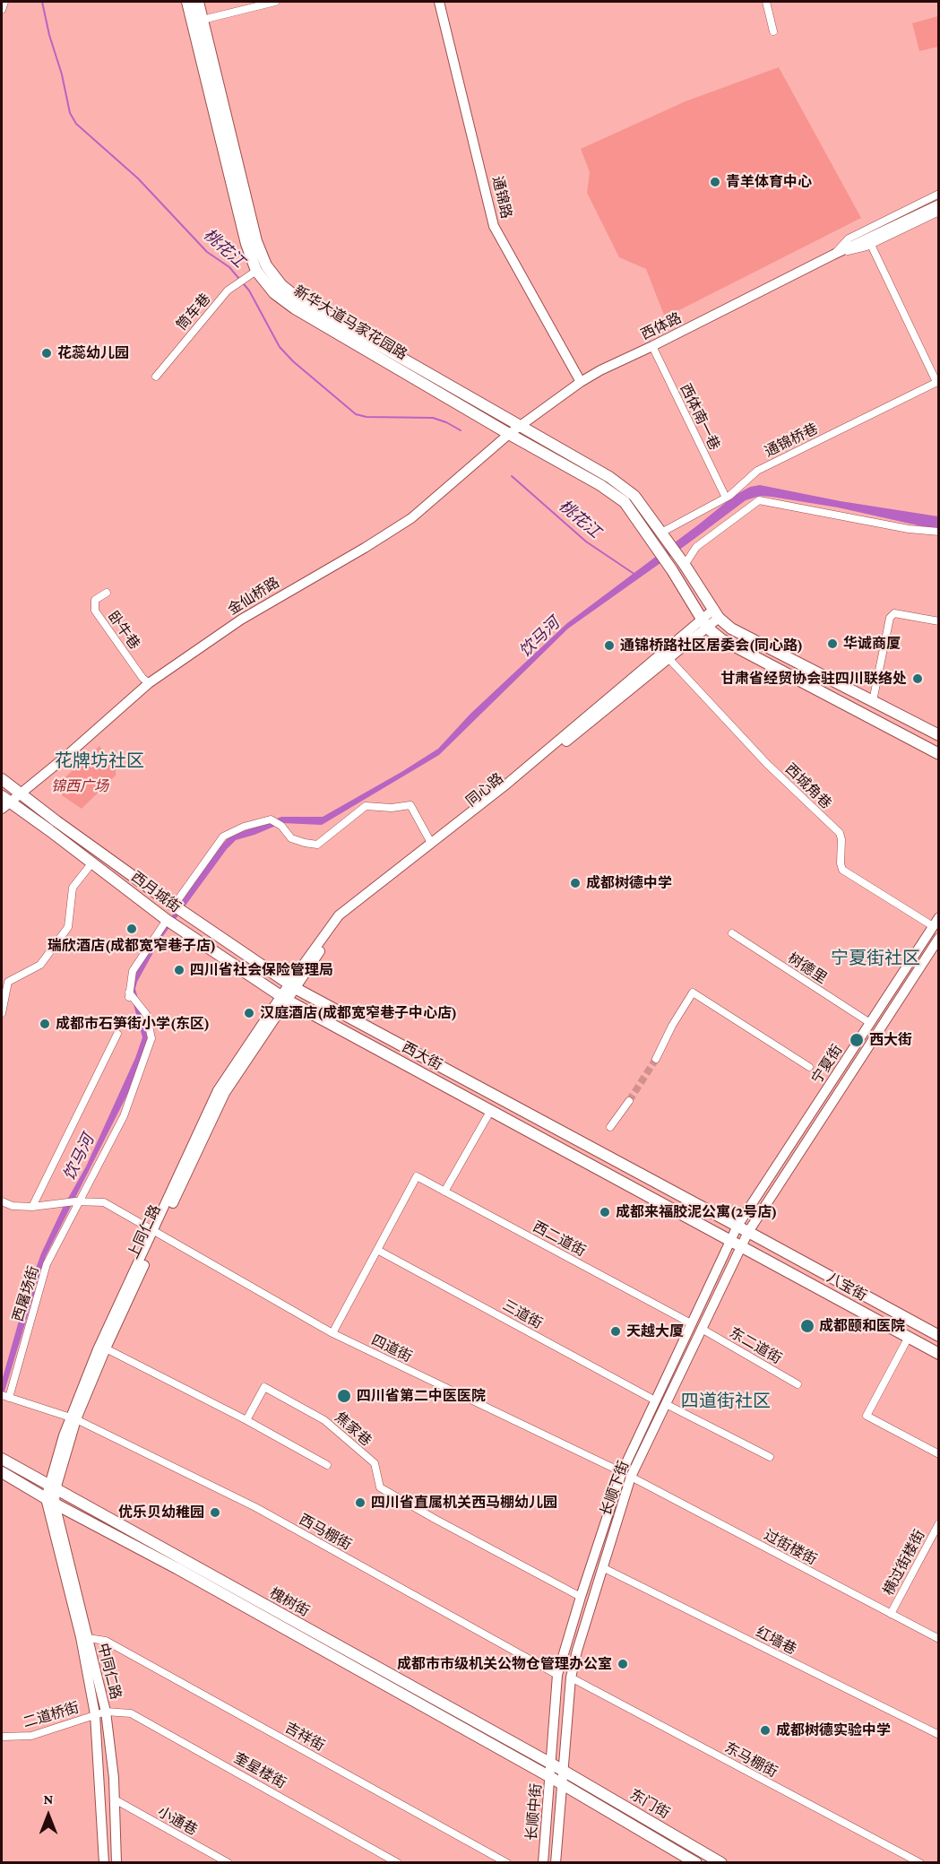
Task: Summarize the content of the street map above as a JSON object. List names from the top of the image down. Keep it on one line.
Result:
{"streets":{"main road":["新华大道马家花园路","西月城街","西大街","八宝街","槐树街","东门街"],"street":["通锦路","筒车巷","西体路","西体南一巷","通锦桥巷","金仙桥路","卧牛巷","西城角巷","同心路","树德里","宁夏街","上同仁路","西二道街","西屠场街","三道街","东二道街","四道街","焦家巷","长顺下街","西马棚街","过街楼街","横过街楼街","红墙巷","中同仁路","二道桥街","吉祥街","东马棚街","奎星楼街","长顺中街","小通巷"]},"crossings":[["通锦路","西体路"],["筒车巷","新华大道马家花园路"],["新华大道马家花园路","西体路"],["新华大道马家花园路","通锦桥巷"],["新华大道马家花园路","金仙桥路"],["西体路","西体南一巷"],["西体路","金仙桥路"],["西体南一巷","通锦桥巷"],["金仙桥路","卧牛巷"],["金仙桥路","西月城街"],["西城角巷","同心路"],["西城角巷","宁夏街"],["同心路","西月城街"],["同心路","西大街"],["同心路","上同仁路"],["西月城街","西大街"],["西月城街","上同仁路"],["西月城街","西屠场街"],["树德里","宁夏街"],["西大街","宁夏街"],["西大街","上同仁路"],["西大街","八宝街"],["西大街","长顺下街"],["宁夏街","八宝街"],["宁夏街","长顺下街"],["上同仁路","西屠场街"],["上同仁路","四道街"],["上同仁路","西马棚街"],["上同仁路","槐树街"],["上同仁路","中同仁路"],["西二道街","三道街"],["西二道街","长顺下街"],["八宝街","长顺下街"],["西屠场街","四道街"],["西屠场街","西马棚街"],["三道街","长顺下街"],["东二道街","长顺下街"],["四道街","长顺下街"],["四道街","过街楼街"],["焦家巷","长顺下街"],["长顺下街","西马棚街"],["长顺下街","过街楼街"],["长顺下街","槐树街"],["长顺下街","红墙巷"],["长顺下街","东马棚街"],["长顺下街","东门街"],["长顺下街","长顺中街"],["过街楼街","横过街楼街"],["槐树街","中同仁路"],["槐树街","东门街"],["槐树街","长顺中街"],["中同仁路","二道桥街"],["中同仁路","吉祥街"],["中同仁路","奎星楼街"],["中同仁路","小通巷"],["二道桥街","奎星楼街"],["东门街","长顺中街"]],"districts":["花牌坊社区","宁夏街社区","四道街社区"],"water":["桃花江","饮马河"],"parks":["锦西广场"],"places":["青羊体育中心","花蕊幼儿园","华诚商厦","通锦桥路社区居委会(同心路)","甘肃省经贸协会驻四川联络处","成都树德中学","瑞欣酒店(成都宽窄巷子店)","四川省社会保险管理局","汉庭酒店(成都宽窄巷子中心店)","成都市石笋街小学(东区)","西大街","成都来福胶泥公寓(2号店)","成都颐和医院","天越大厦","四川省第二中医医院","四川省直属机关西马棚幼儿园","优乐贝幼稚园","成都市市级机关公物仓管理办公室","成都树德实验中学"],"north":"top"}
